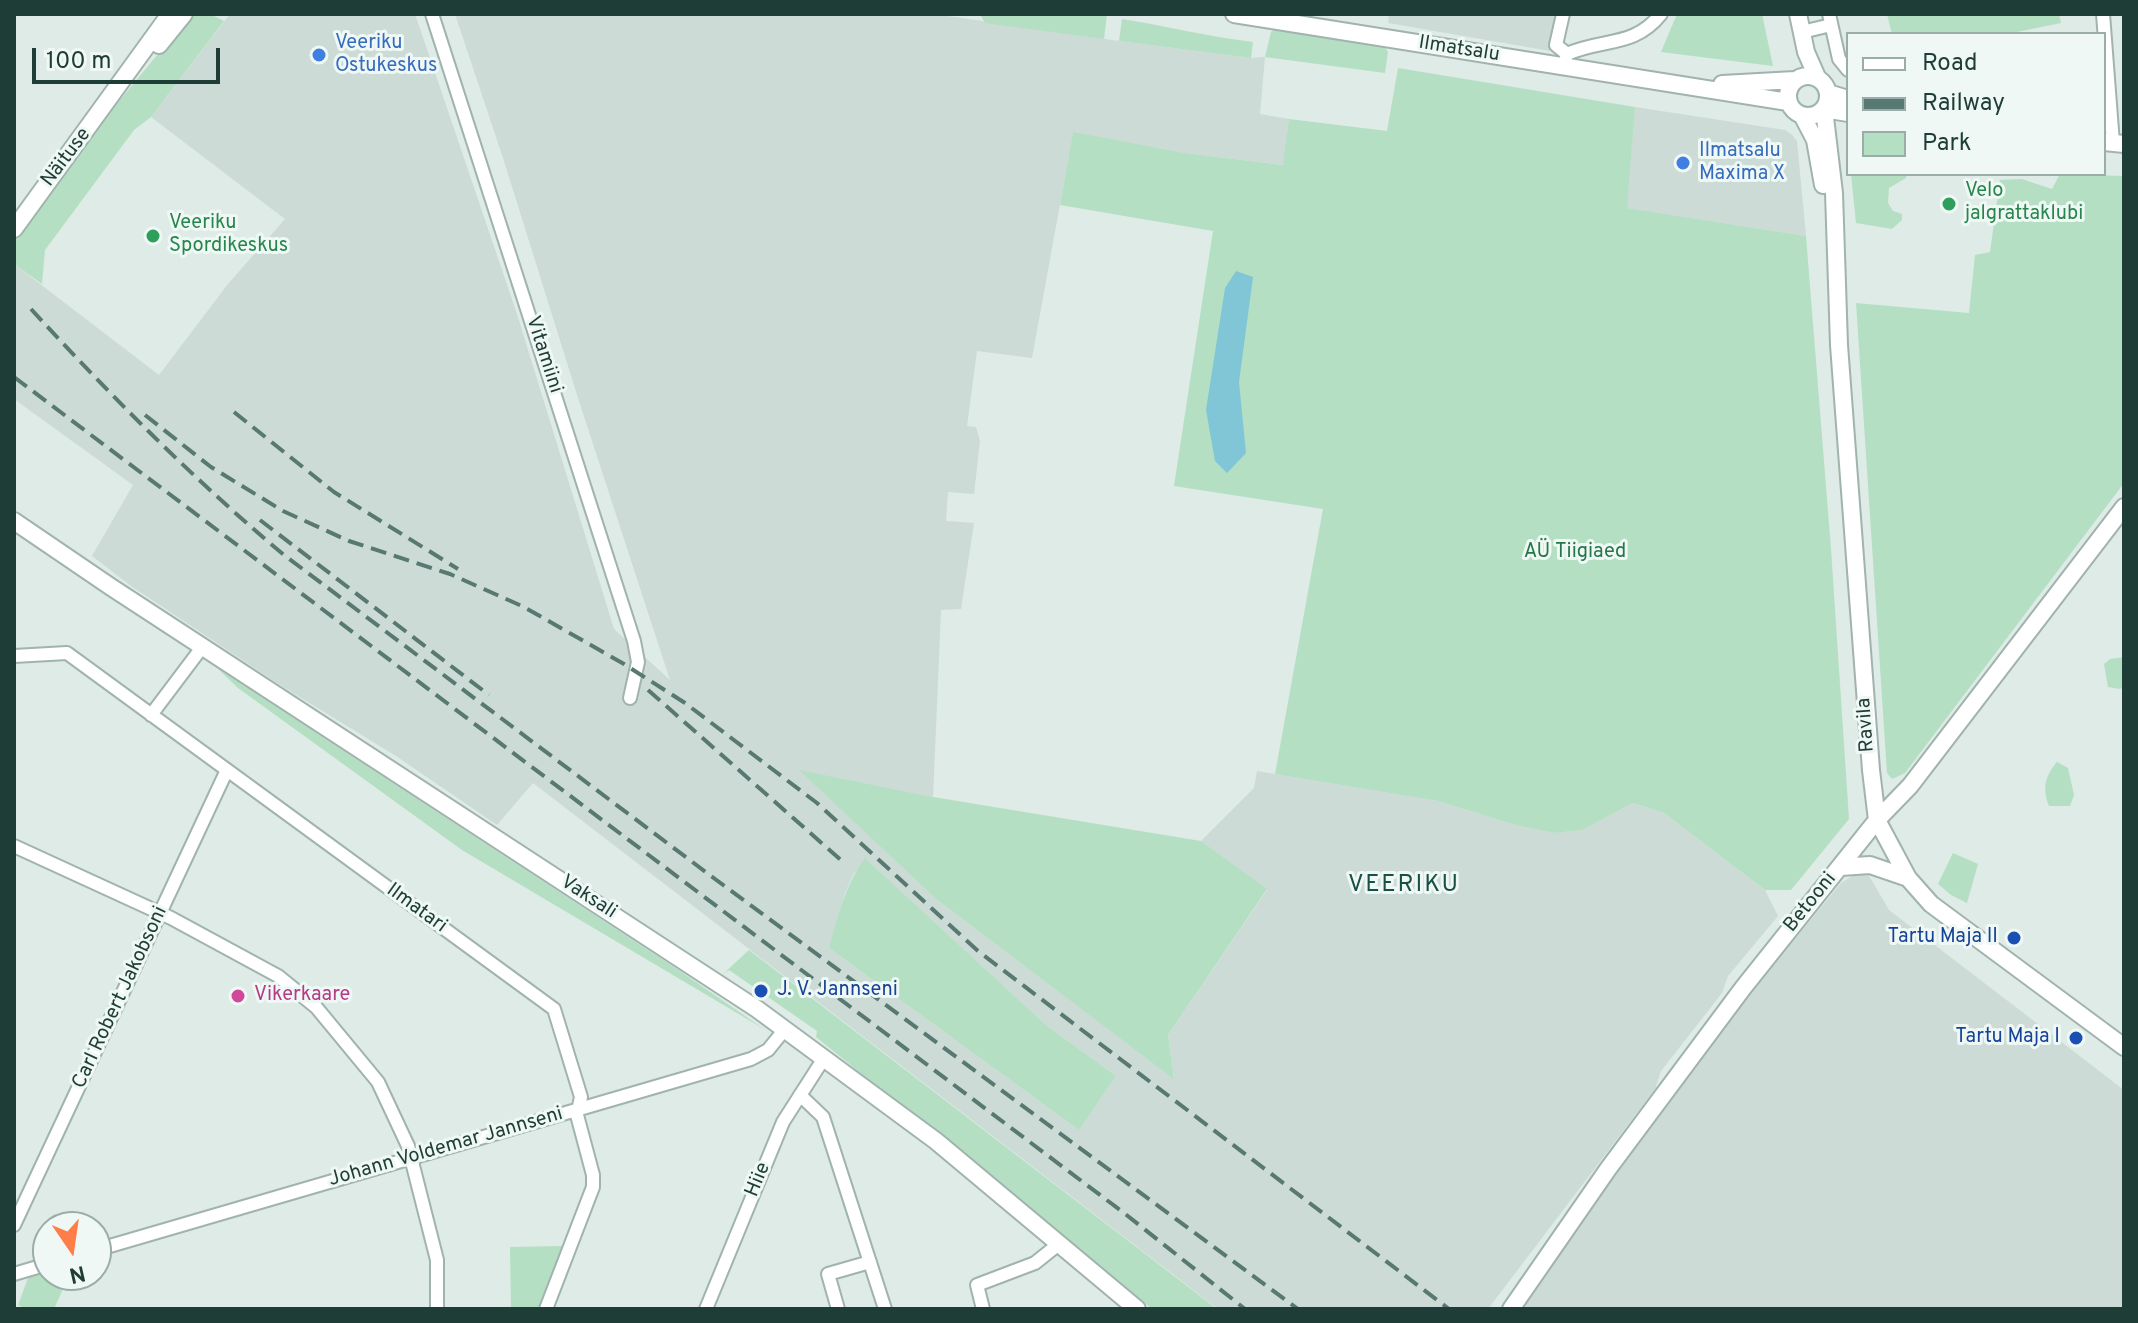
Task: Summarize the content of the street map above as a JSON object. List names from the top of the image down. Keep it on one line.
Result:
{"streets":{"street":["Ilmatsalu","Näituse","Vitamiini","Ravila","Vaksali","Betooni","Ilmatari","Carl Robert Jakobsoni","Johann Voldemar Jannseni","Hiie"]},"crossings":[["Ilmatsalu","Ravila"],["Ravila","Betooni"],["Vaksali","Johann Voldemar Jannseni"],["Vaksali","Hiie"],["Ilmatari","Carl Robert Jakobsoni"],["Ilmatari","Johann Voldemar Jannseni"]],"districts":["VEERIKU"],"parks":["AÜ Tiigiaed"],"places":["Veeriku Ostukeskus","Ilmatsalu Maxima X","Velo jalgrattaklubi","Veeriku Spordikeskus","Tartu Maja II","J. V. Jannseni","Vikerkaare","Tartu Maja I"],"legend":["Road","Railway","Park"],"scale_bar":"100 m","north":"bottom"}
